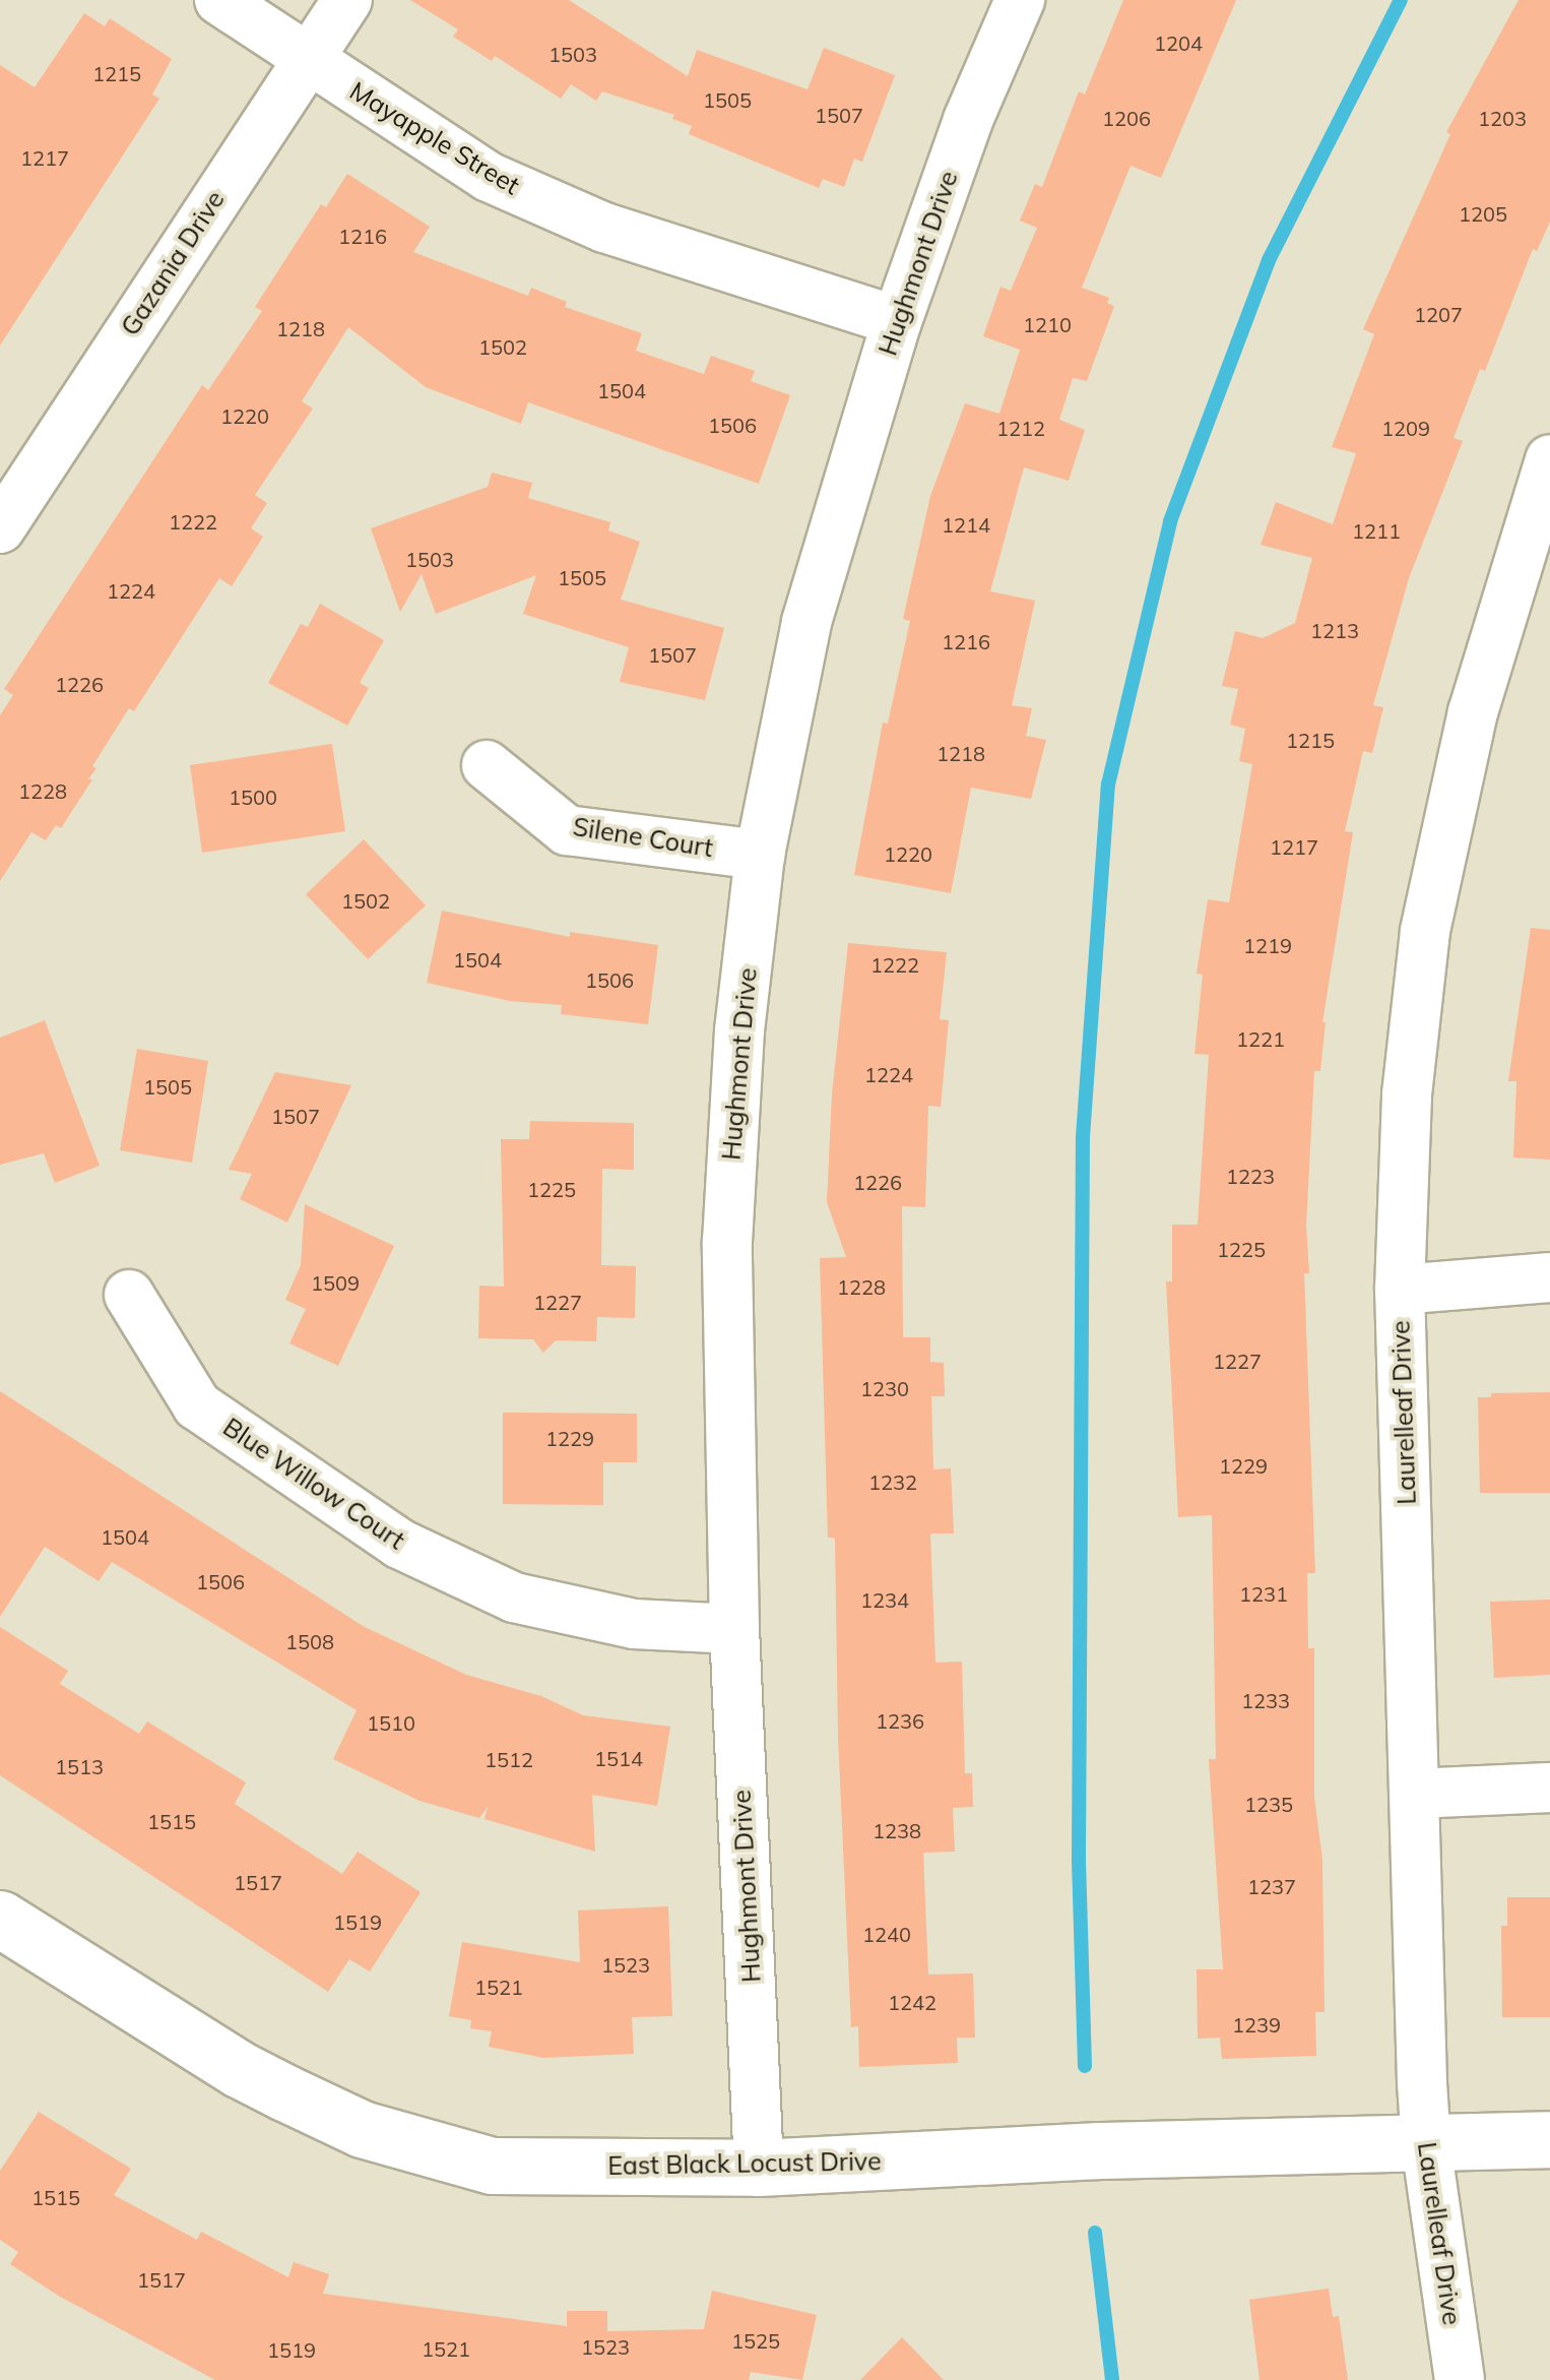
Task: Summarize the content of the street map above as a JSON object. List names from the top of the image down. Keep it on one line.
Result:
{"streets":{"street":["Mayapple Street","Gazania Drive","Hughmont Drive","Silene Court","Laurelleaf Drive","Blue Willow Court","East Black Locust Drive"]},"crossings":[["Mayapple Street","Gazania Drive"],["Mayapple Street","Hughmont Drive"],["Hughmont Drive","Silene Court"],["Hughmont Drive","Blue Willow Court"],["Hughmont Drive","East Black Locust Drive"],["Laurelleaf Drive","East Black Locust Drive"]],"house_numbers":["1204","1503","1215","1505","1507","1206","1203","1217","1205","1216","1207","1210","1218","1502","1504","1220","1506","1212","1209","1222","1214","1211","1503","1505","1224","1213","1216","1507","1226","1215","1218","1228","1500","1217","1220","1502","1219","1504","1222","1506","1221","1224","1505","1507","1223","1226","1225","1225","1509","1228","1227","1227","1230","1229","1229","1232","1504","1506","1231","1234","1508","1233","1236","1510","1514","1512","1513","1235","1515","1238","1517","1237","1519","1240","1523","1521","1242","1239","1515","1517","1525","1523","1521","1519"]}
